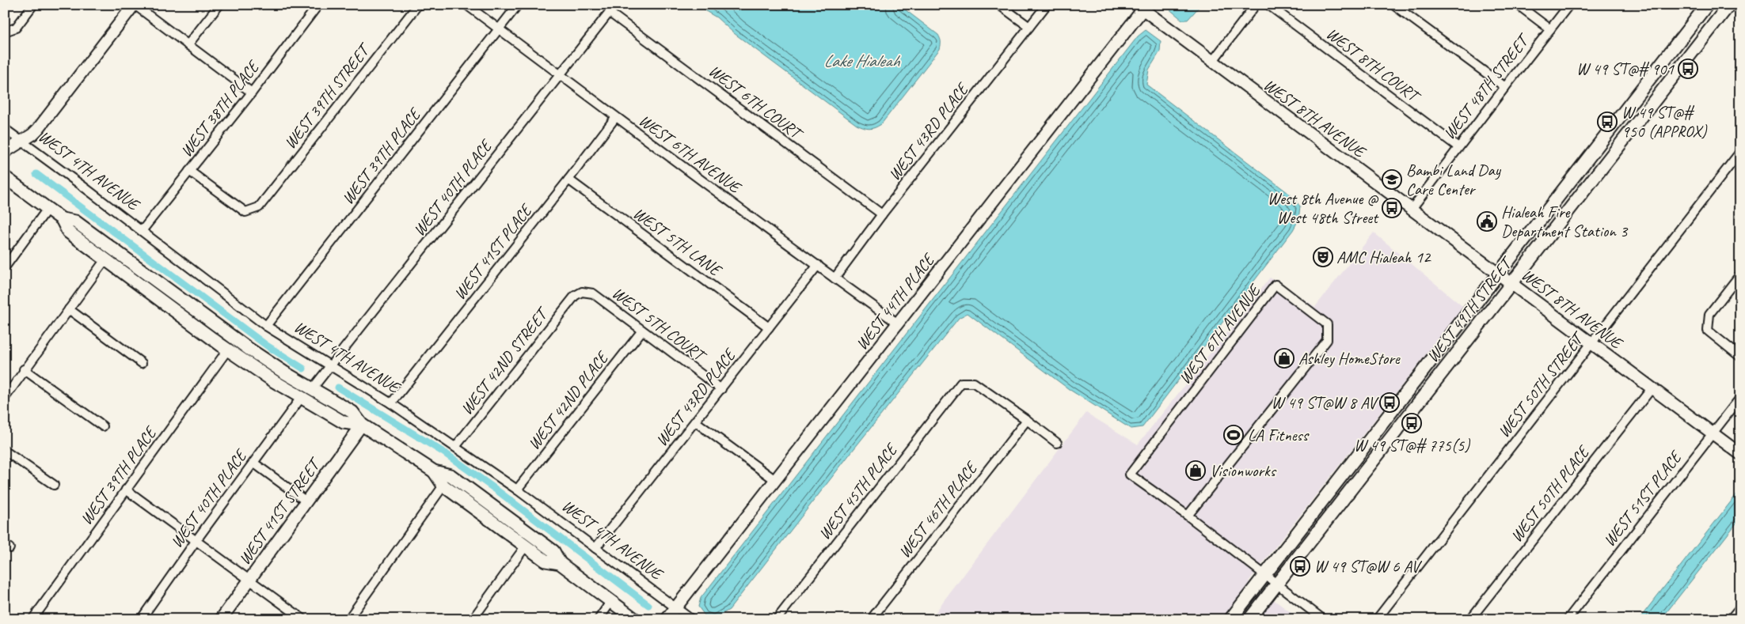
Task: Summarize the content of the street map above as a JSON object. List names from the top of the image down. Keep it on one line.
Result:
{"streets":{"main road":["WEST 49TH STREET"],"street":["WEST 8TH COURT","WEST 48TH STREET","WEST 39TH STREET","WEST 6TH COURT","WEST 38TH PLACE","WEST 8TH AVENUE","WEST 43RD PLACE","WEST 6TH AVENUE","WEST 39TH PLACE","WEST 4TH AVENUE","WEST 40TH PLACE","WEST 5TH LANE","WEST 41ST PLACE","WEST 44TH PLACE","WEST 5TH COURT","WEST 42ND STREET","WEST 50TH STREET","WEST 42ND PLACE","WEST 45TH PLACE","WEST 50TH PLACE","WEST 51ST PLACE","WEST 46TH PLACE","WEST 41ST STREET"]},"crossings":[["WEST 8TH COURT","WEST 48TH STREET"],["WEST 48TH STREET","WEST 8TH AVENUE"],["WEST 39TH STREET","WEST 38TH PLACE"],["WEST 6TH COURT","WEST 43RD PLACE"],["WEST 6TH COURT","WEST 40TH PLACE"],["WEST 38TH PLACE","WEST 4TH AVENUE"],["WEST 8TH AVENUE","WEST 44TH PLACE"],["WEST 8TH AVENUE","WEST 49TH STREET"],["WEST 8TH AVENUE","WEST 50TH STREET"],["WEST 8TH AVENUE","WEST 50TH PLACE"],["WEST 8TH AVENUE","WEST 51ST PLACE"],["WEST 43RD PLACE","WEST 6TH AVENUE"],["WEST 43RD PLACE","WEST 4TH AVENUE"],["WEST 43RD PLACE","WEST 5TH LANE"],["WEST 43RD PLACE","WEST 5TH COURT"],["WEST 6TH AVENUE","WEST 39TH PLACE"],["WEST 6TH AVENUE","WEST 40TH PLACE"],["WEST 6TH AVENUE","WEST 41ST PLACE"],["WEST 6TH AVENUE","WEST 44TH PLACE"],["WEST 6TH AVENUE","WEST 49TH STREET"],["WEST 39TH PLACE","WEST 4TH AVENUE"],["WEST 4TH AVENUE","WEST 40TH PLACE"],["WEST 4TH AVENUE","WEST 41ST PLACE"],["WEST 4TH AVENUE","WEST 44TH PLACE"],["WEST 4TH AVENUE","WEST 42ND STREET"],["WEST 4TH AVENUE","WEST 42ND PLACE"],["WEST 5TH LANE","WEST 41ST PLACE"],["WEST 5TH COURT","WEST 42ND STREET"],["WEST 5TH COURT","WEST 42ND PLACE"],["WEST 45TH PLACE","WEST 46TH PLACE"]],"water":["Lake Hialeah"],"places":{"bus stop":["W 49 ST@# 901","W 49 ST@# 950 (APPROX)","West 8th Avenue @ West 48th Street","W 49 ST@W 8 AV","W 49 ST@# 775(5)","W 49 ST@W 6 AV"],"school or university":["Bambi Land Day Care Center"],"public building":["Hialeah Fire Department Station 3"],"theatre":["AMC Hialeah 12"],"shop":["Ashley HomeStore","Visionworks"],"sports":["LA Fitness"]}}
